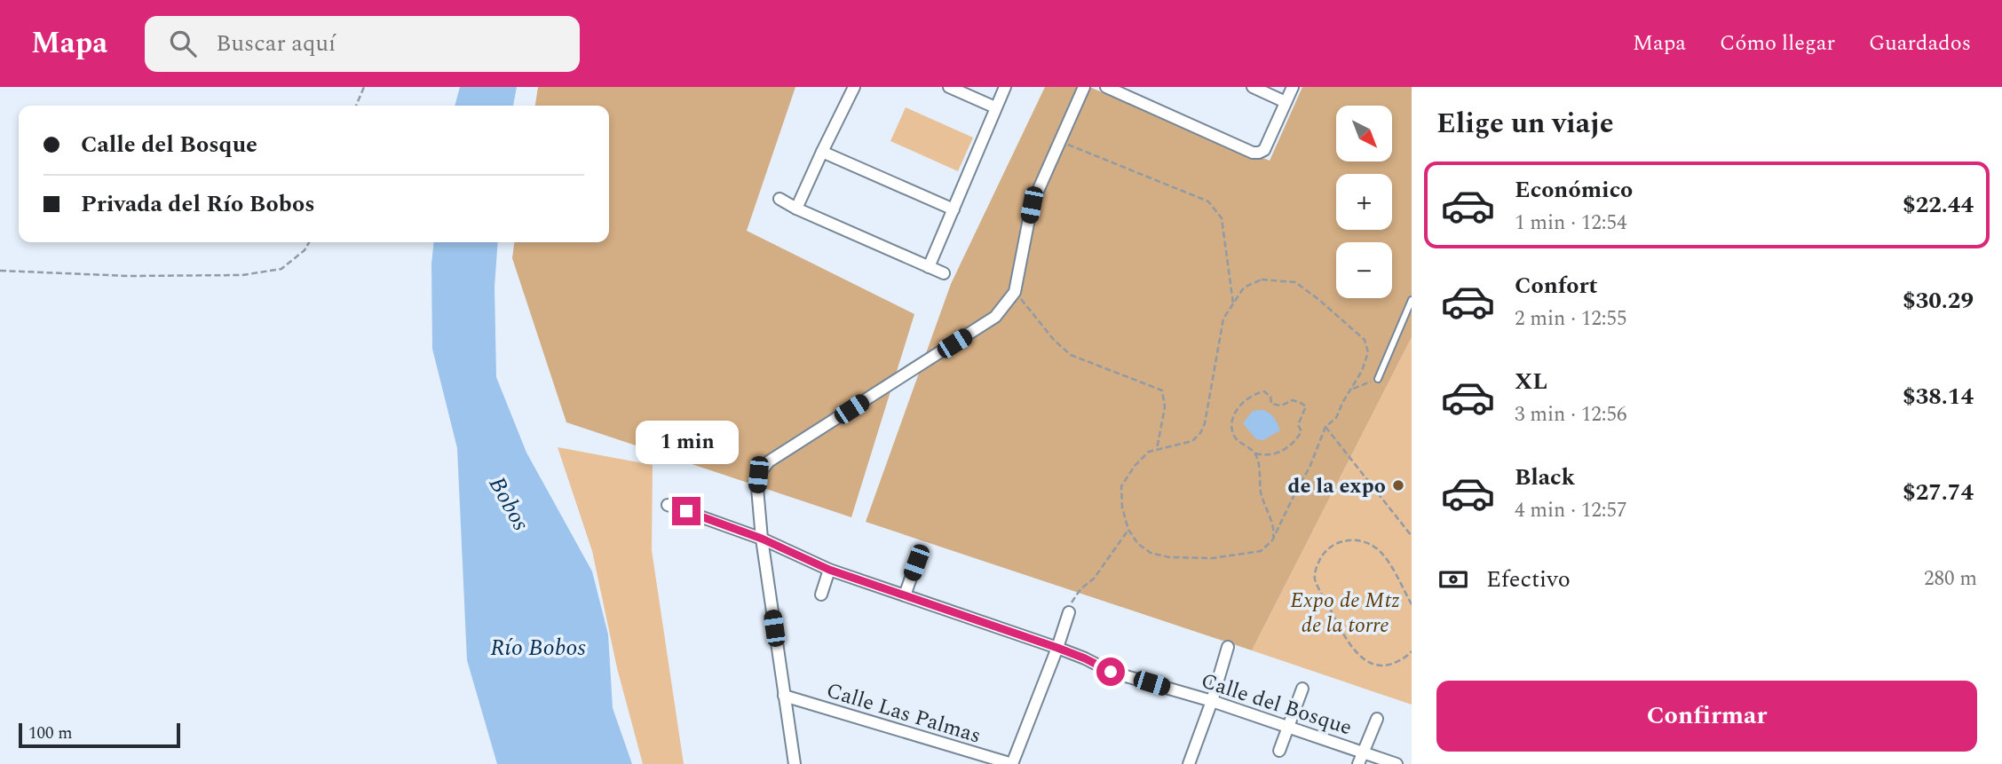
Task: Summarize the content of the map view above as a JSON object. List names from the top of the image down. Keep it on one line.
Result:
{"streets":{"street":["Calle del Bosque","Calle Las Palmas"]},"water":["Bobos","Río Bobos"],"parks":["Expo de Mtz de la torre"],"places":["de la expo"],"scale_bar":"100 m","north":"bottom right","page":{"header":"Mapa","search":"Buscar aquí","nav":["Mapa","Cómo llegar","Guardados"],"heading":"Elige un viaje","map_buttons":["+","−"],"banner":["Calle del Bosque","Privada del Río Bobos"],"list":[{"name":"Económico","note":"1 min · 12:54","value":"$22.44"},{"name":"Confort","note":"2 min · 12:55","value":"$30.29"},{"name":"XL","note":"3 min · 12:56","value":"$38.14"},{"name":"Black","note":"4 min · 12:57","value":"$27.74"}],"bubble":"1 min","pay":["Efectivo","280 m"],"buttons":"Confirmar","scale":"100 m"}}
